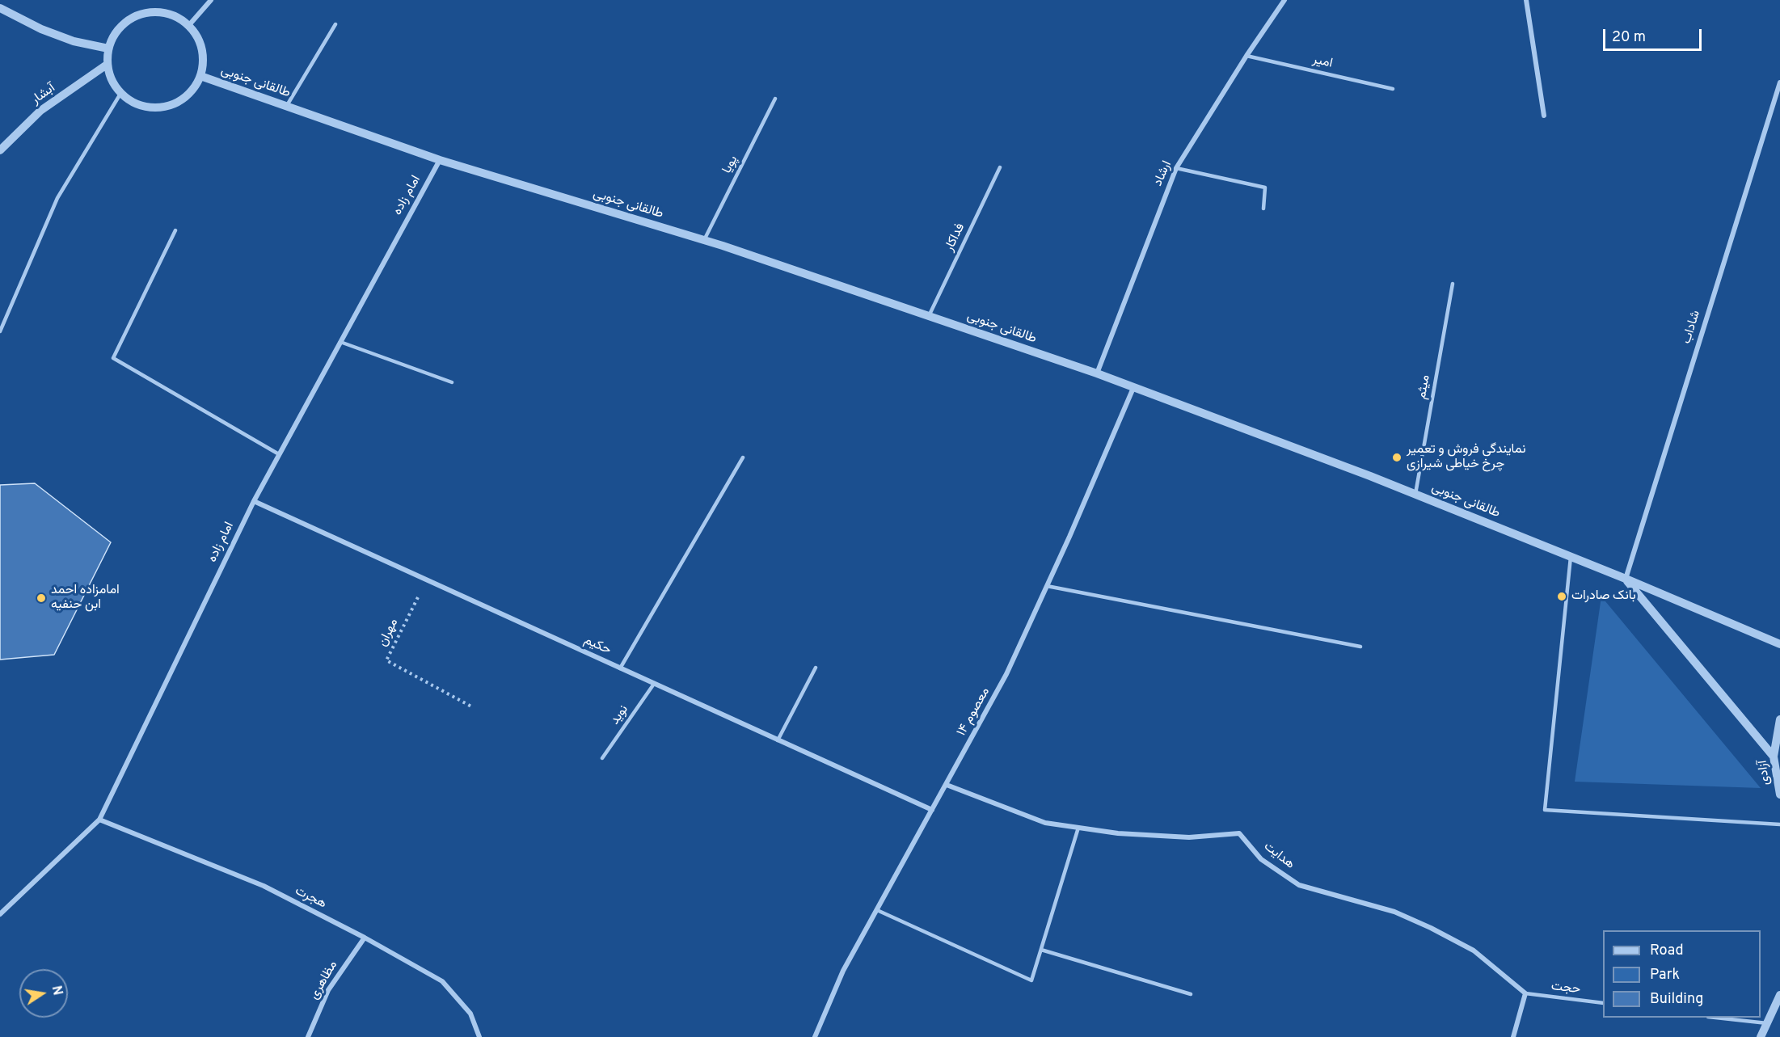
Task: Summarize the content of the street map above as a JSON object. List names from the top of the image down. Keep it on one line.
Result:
{"streets":{"street":["طالقانی جنوبی","آبشار","ارشاد","امام زاده","شاداب","حکیم","۱۴ معصوم","آزادی","هدایت","هجرت","مظاهری"],"lane":["امیر","پویا","فداکار","میثم","نوید","حجت"],"path":["مهران"]},"crossings":[["امیر","ارشاد"],["طالقانی جنوبی","آبشار"],["طالقانی جنوبی","پویا"],["طالقانی جنوبی","ارشاد"],["طالقانی جنوبی","امام زاده"],["طالقانی جنوبی","فداکار"],["طالقانی جنوبی","شاداب"],["طالقانی جنوبی","میثم"],["طالقانی جنوبی","۱۴ معصوم"],["امام زاده","حکیم"],["امام زاده","هجرت"],["مهران","حکیم"],["حکیم","۱۴ معصوم"],["حکیم","نوید"],["۱۴ معصوم","هدایت"],["هدایت","حجت"],["هجرت","مظاهری"]],"places":["نمایندگی فروش و تعمیر چرخ خیاطی شیرازی","بانک صادرات","امامزاده احمد ابن حنفیه"],"legend":["Road","Park","Building"],"scale_bar":"20 m","north":"right"}
